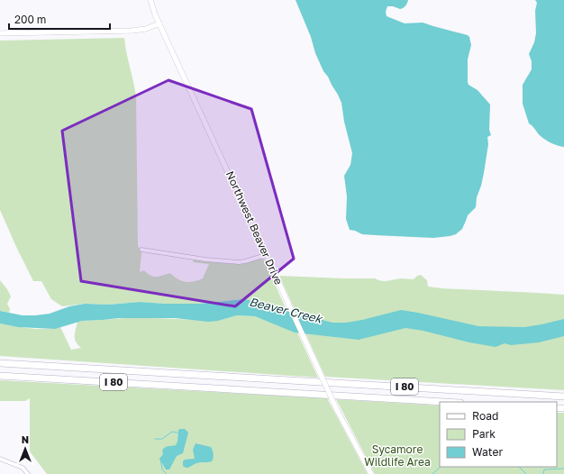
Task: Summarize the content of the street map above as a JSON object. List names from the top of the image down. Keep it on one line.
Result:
{"streets":{"highway":["I 80"],"main road":["Northwest Beaver Drive"]},"water":["Beaver Creek"],"parks":["Sycamore Wildlife Area"],"legend":["Road","Park","Water"],"scale_bar":"200 m","north":"top"}
